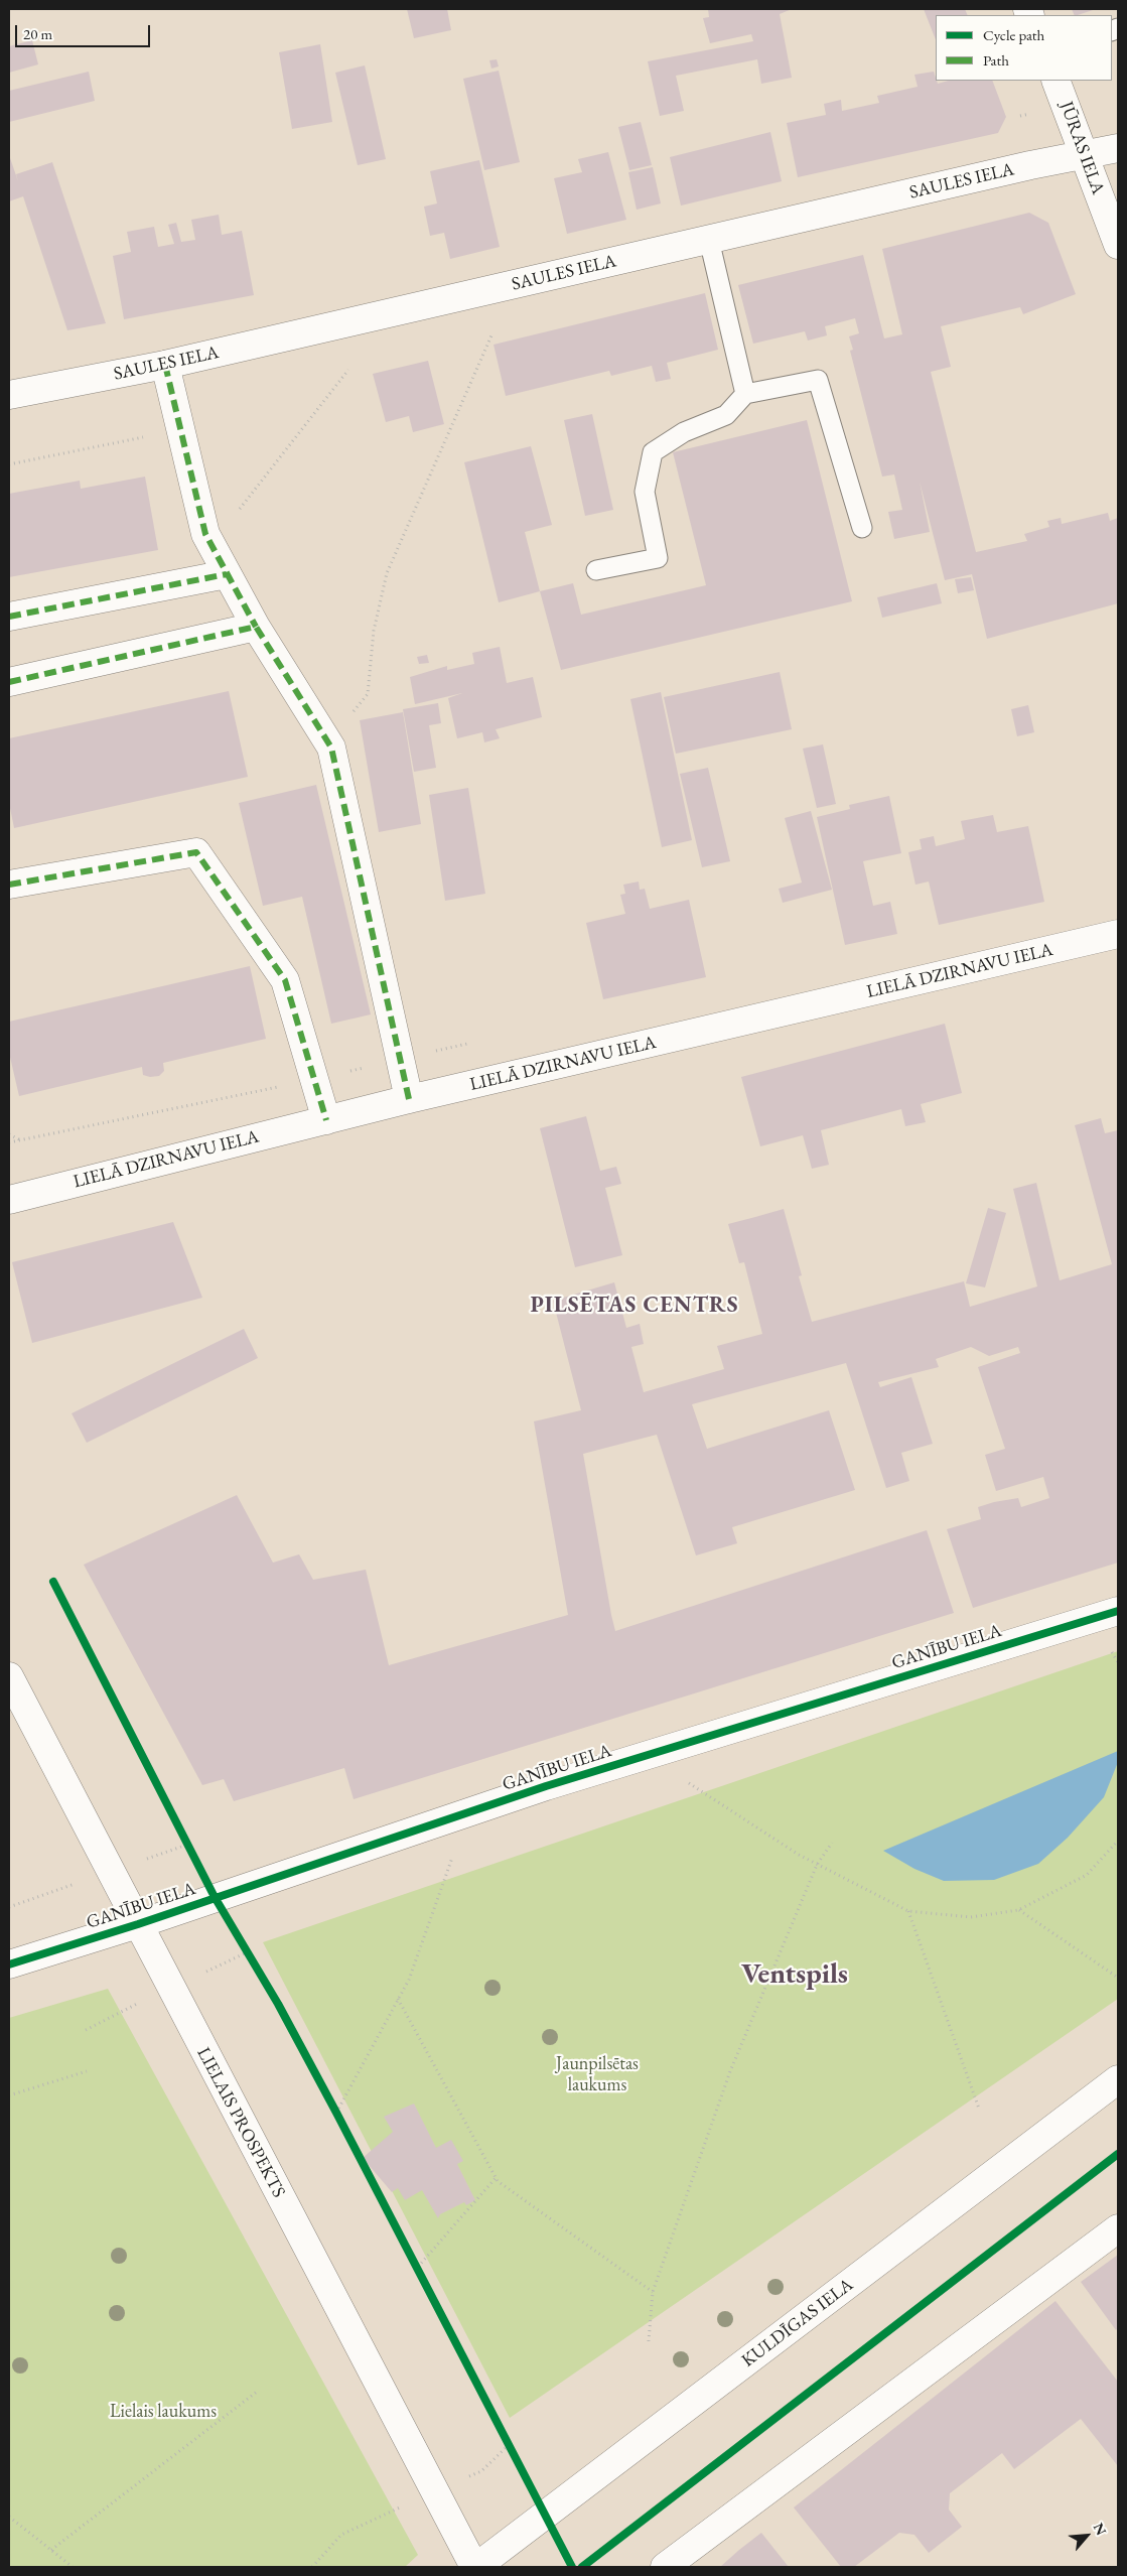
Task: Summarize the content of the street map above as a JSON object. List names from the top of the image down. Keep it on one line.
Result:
{"streets":{"street":["JŪRAS IELA","SAULES IELA","LIELĀ DZIRNAVU IELA","GANĪBU IELA","LIELAIS PROSPEKTS","KULDĪGAS IELA"]},"crossings":[["JŪRAS IELA","SAULES IELA"],["GANĪBU IELA","LIELAIS PROSPEKTS"],["LIELAIS PROSPEKTS","KULDĪGAS IELA"]],"districts":["PILSĒTAS CENTRS","Ventspils"],"parks":["Jaunpilsētas laukums","Lielais laukums"],"legend":["Cycle path","Path"],"scale_bar":"20 m","north":"top right"}
